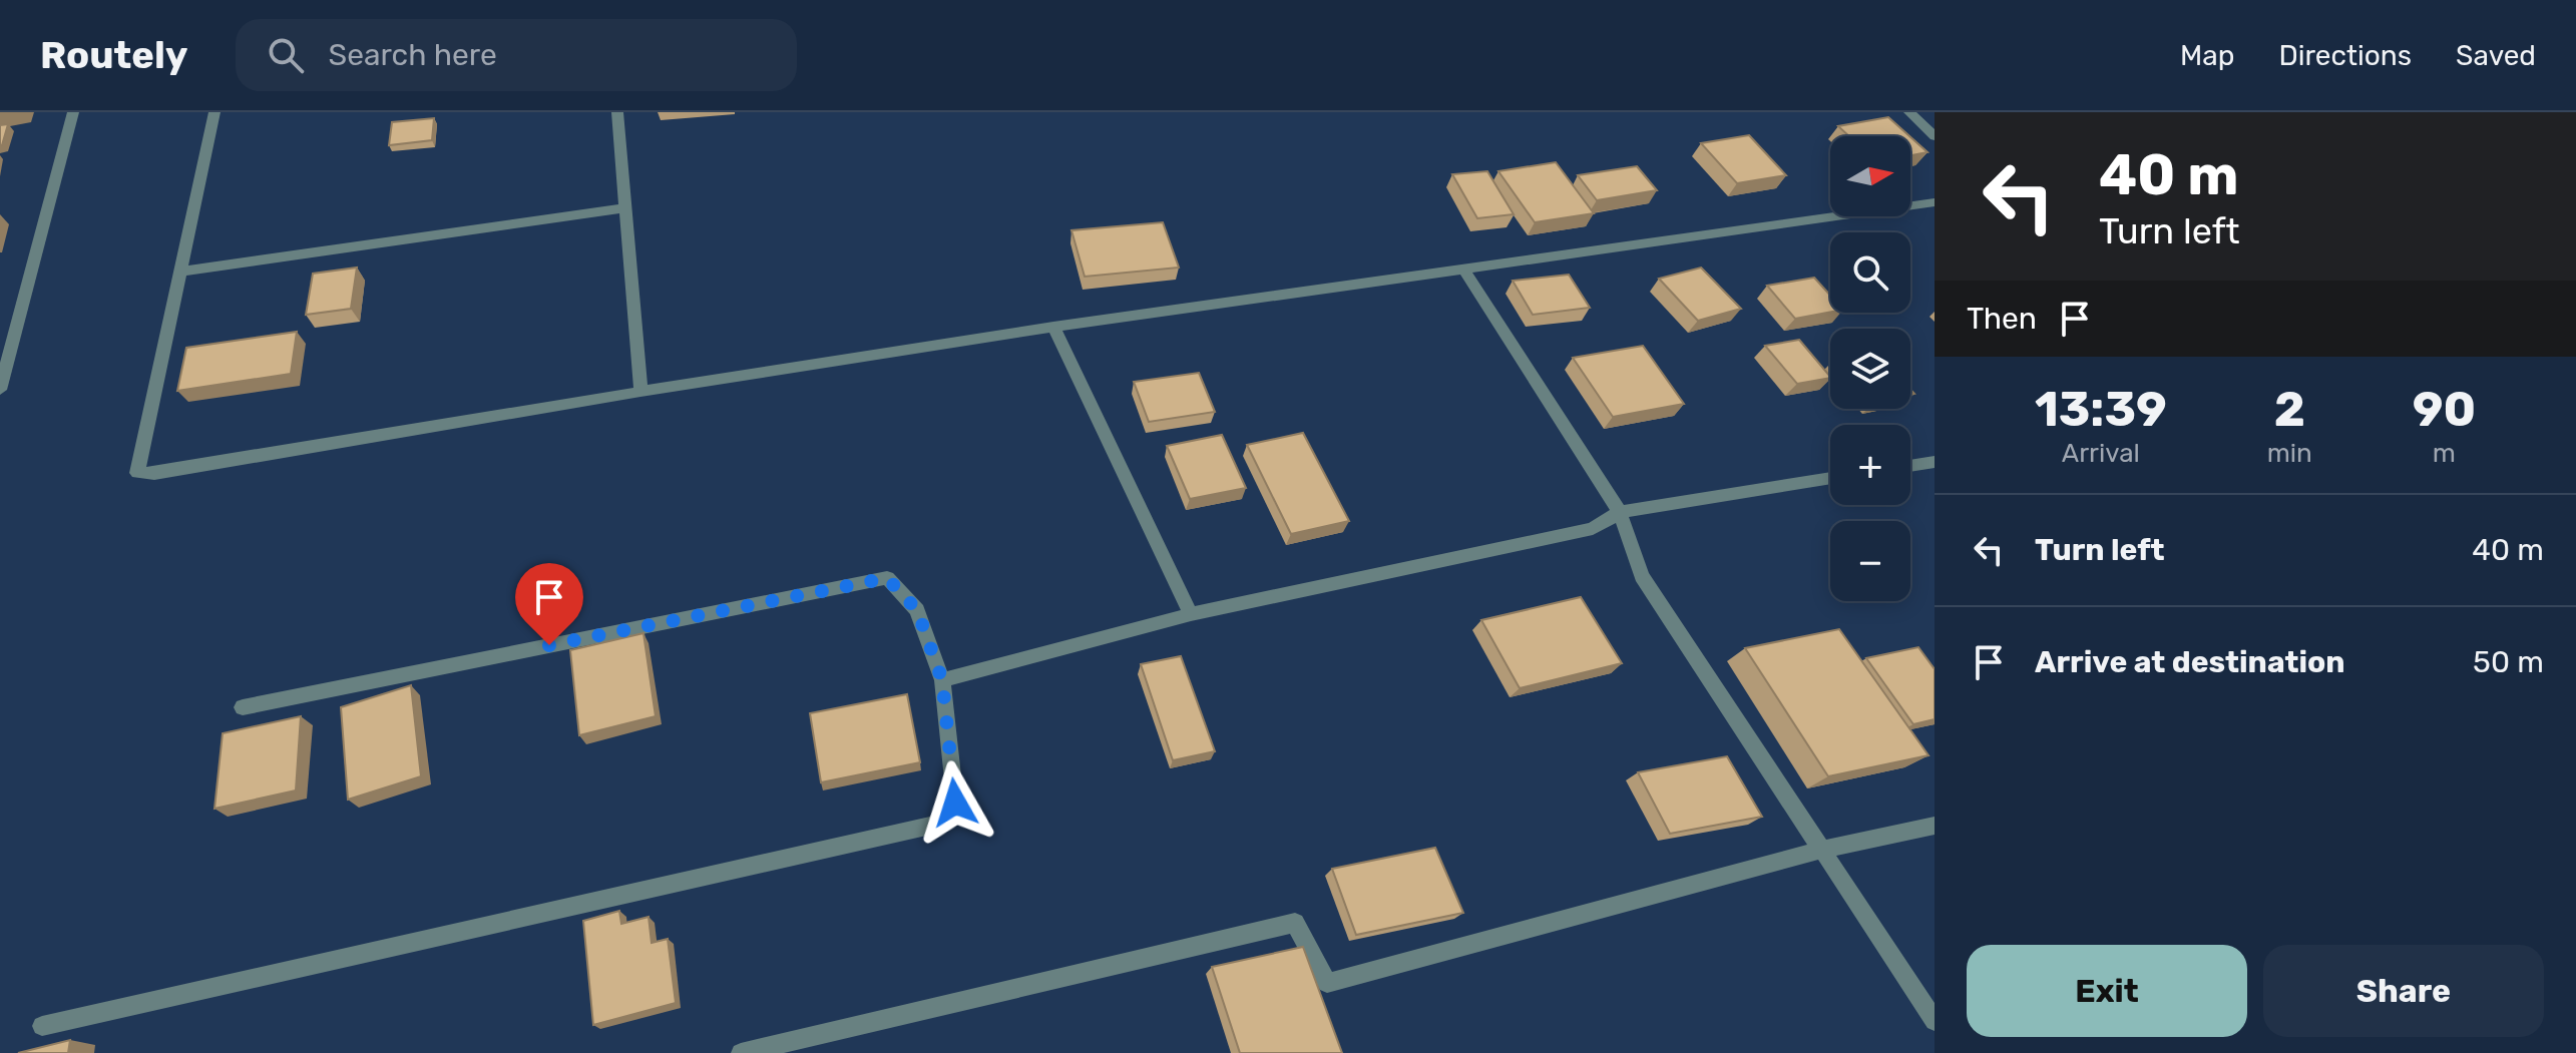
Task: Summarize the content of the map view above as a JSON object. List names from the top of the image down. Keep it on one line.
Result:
{"north":"right","page":{"header":"Routely","search":"Search here","nav":["Map","Directions","Saved"],"turn":["40 m","Turn left"],"map_buttons":["+","−"],"then":"Then","eta":["13:39","Arrival","2","min","90","m"],"list":[{"name":"Turn left","value":"40 m"},{"name":"Arrive at destination","value":"50 m"}],"buttons":["Exit","Share"]}}
